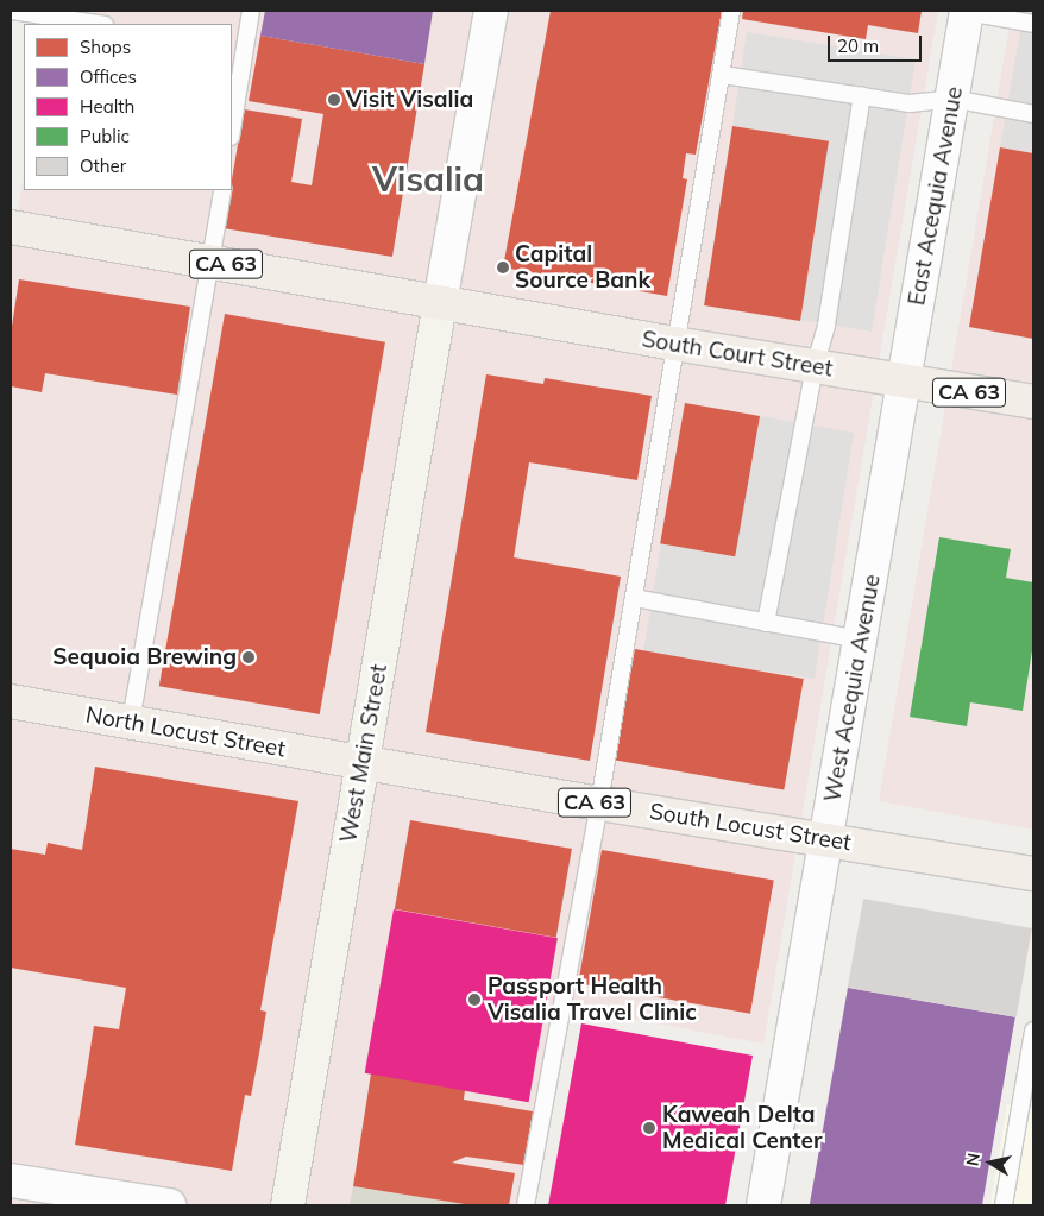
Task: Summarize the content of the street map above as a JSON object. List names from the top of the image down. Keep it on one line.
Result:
{"streets":{"main road":["CA 63","South Court Street","North Locust Street","South Locust Street"],"street":["East Acequia Avenue","West Acequia Avenue","West Main Street"]},"crossings":[["East Acequia Avenue","South Court Street"],["East Acequia Avenue","West Acequia Avenue"],["CA 63","South Court Street"],["CA 63","West Main Street"],["South Court Street","West Acequia Avenue"],["South Court Street","West Main Street"],["West Acequia Avenue","South Locust Street"],["North Locust Street","West Main Street"],["North Locust Street","South Locust Street"],["West Main Street","South Locust Street"]],"districts":["Visalia"],"places":["Visit Visalia","Capital Source Bank","Sequoia Brewing","Passport Health Visalia Travel Clinic","Kaweah Delta Medical Center"],"legend":["Shops","Offices","Health","Public","Other"],"scale_bar":"20 m","north":"left"}
